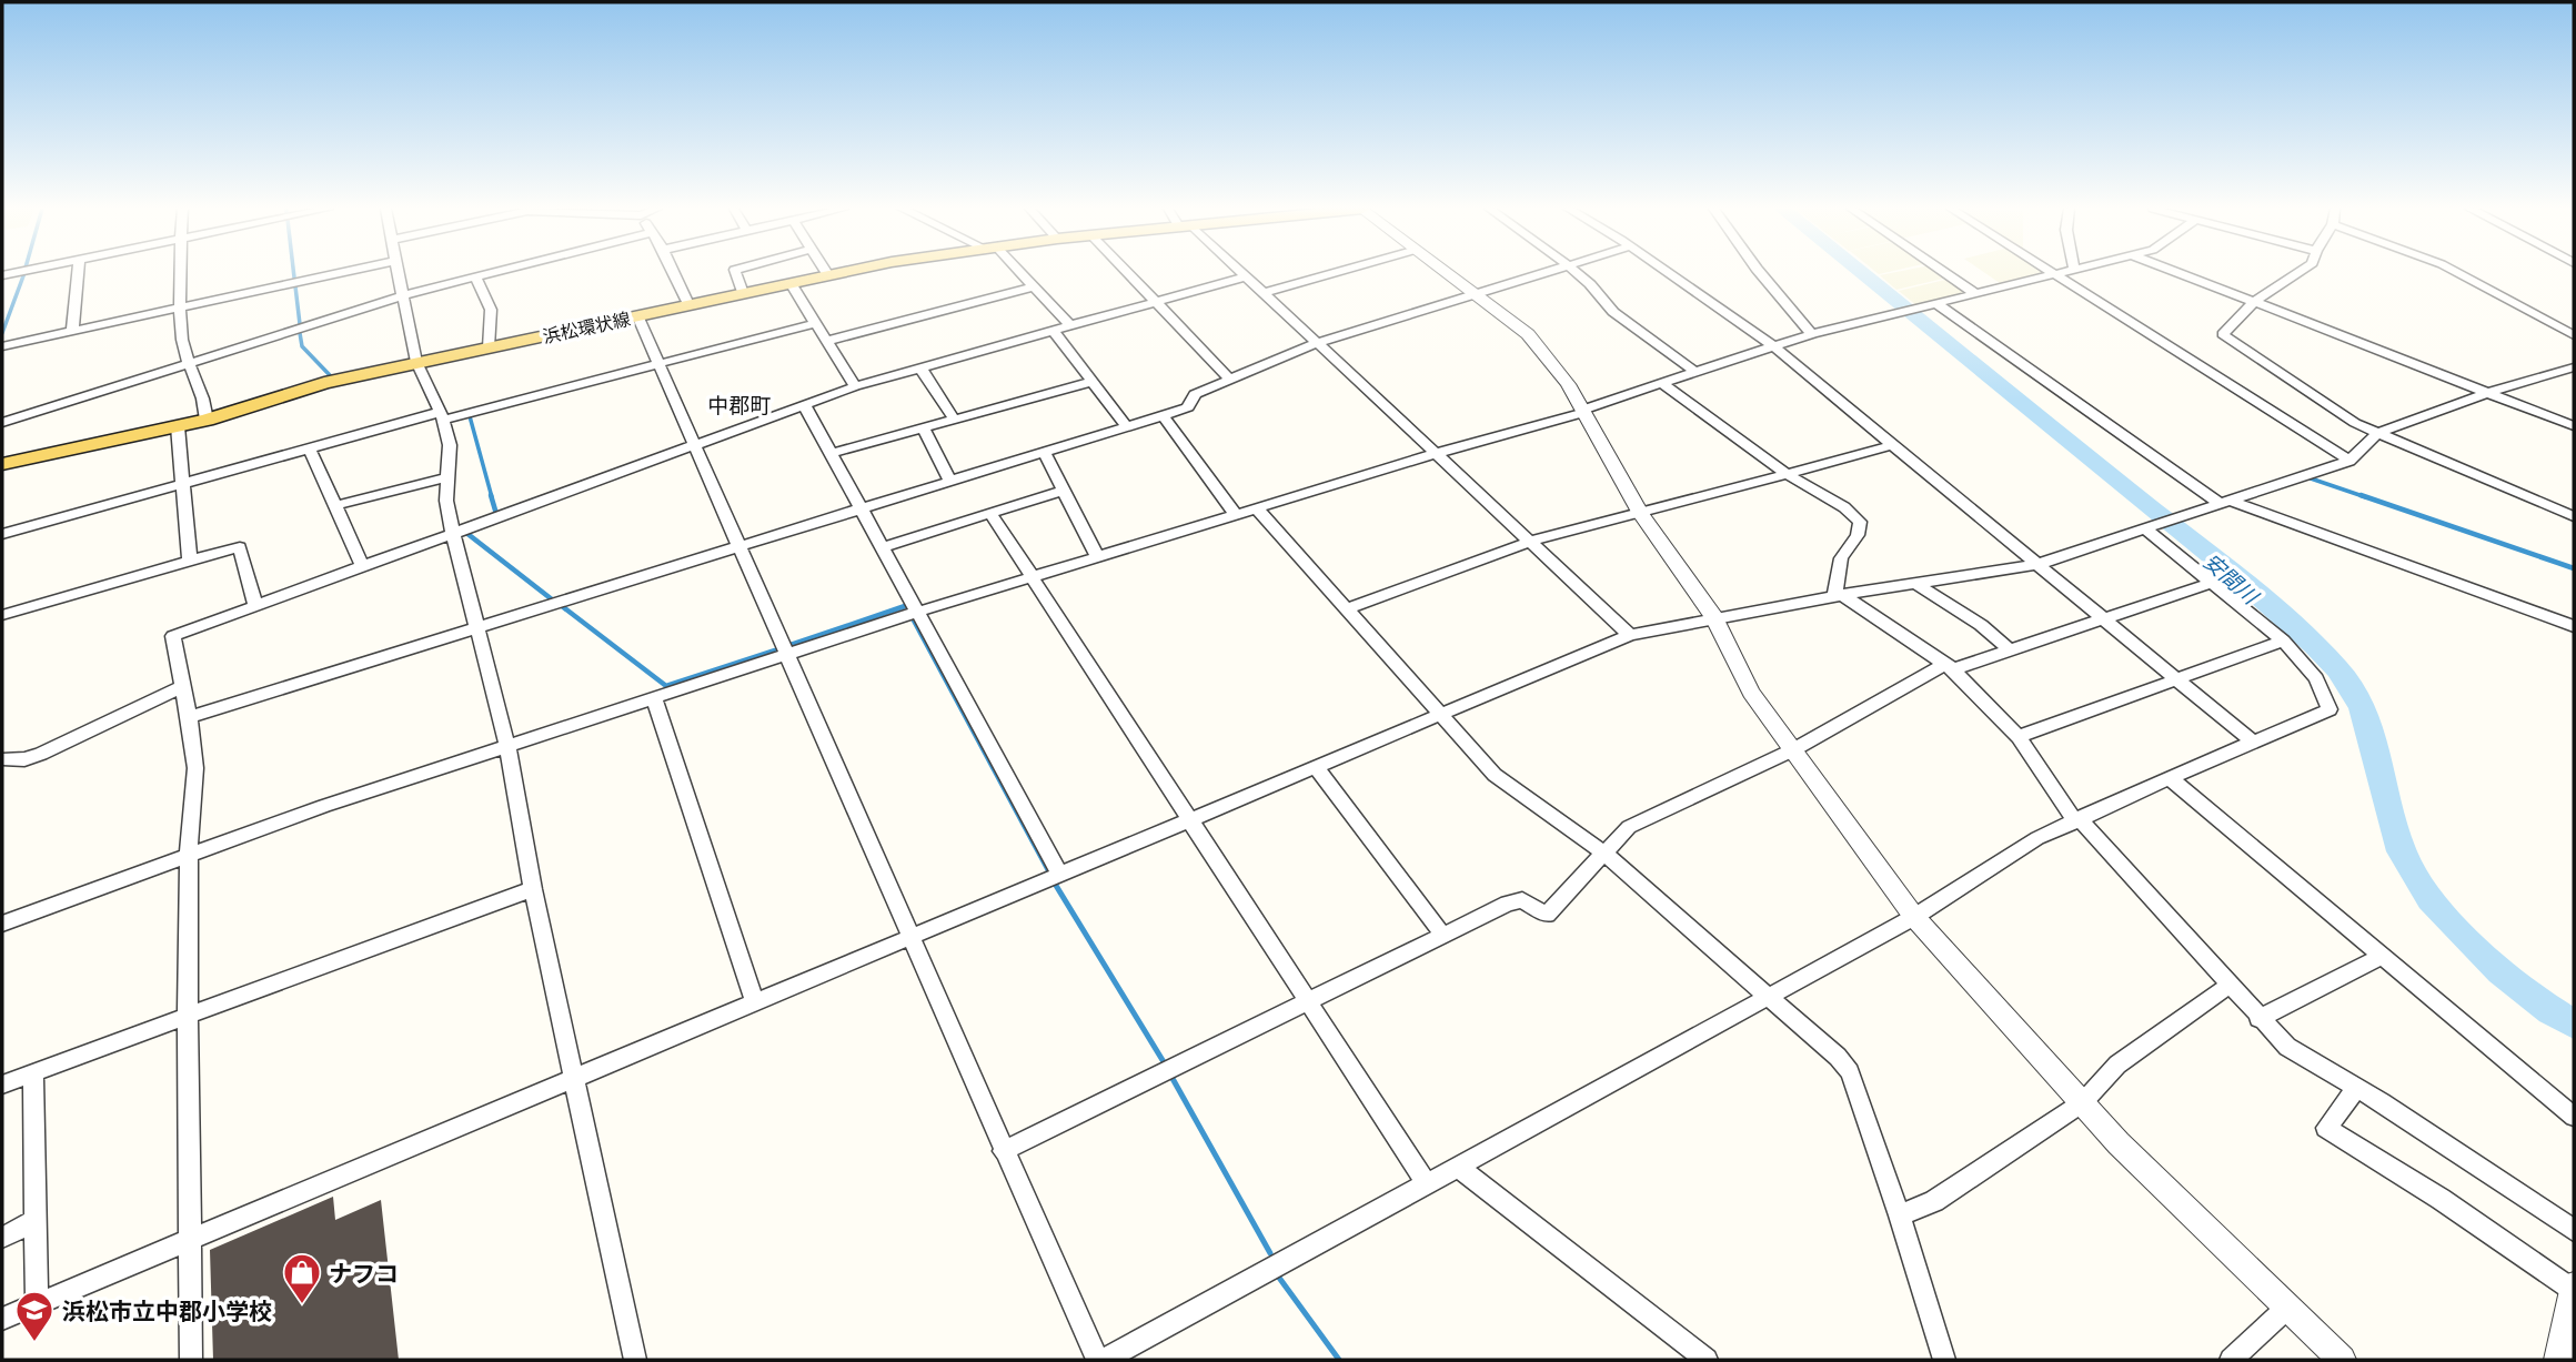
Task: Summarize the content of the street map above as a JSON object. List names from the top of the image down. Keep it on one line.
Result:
{"streets":{"main road":["浜松環状線"]},"districts":["中郡町"],"water":["安間川"],"places":{"shop":["ナフコ"],"school or university":["浜松市立中郡小学校"]}}
